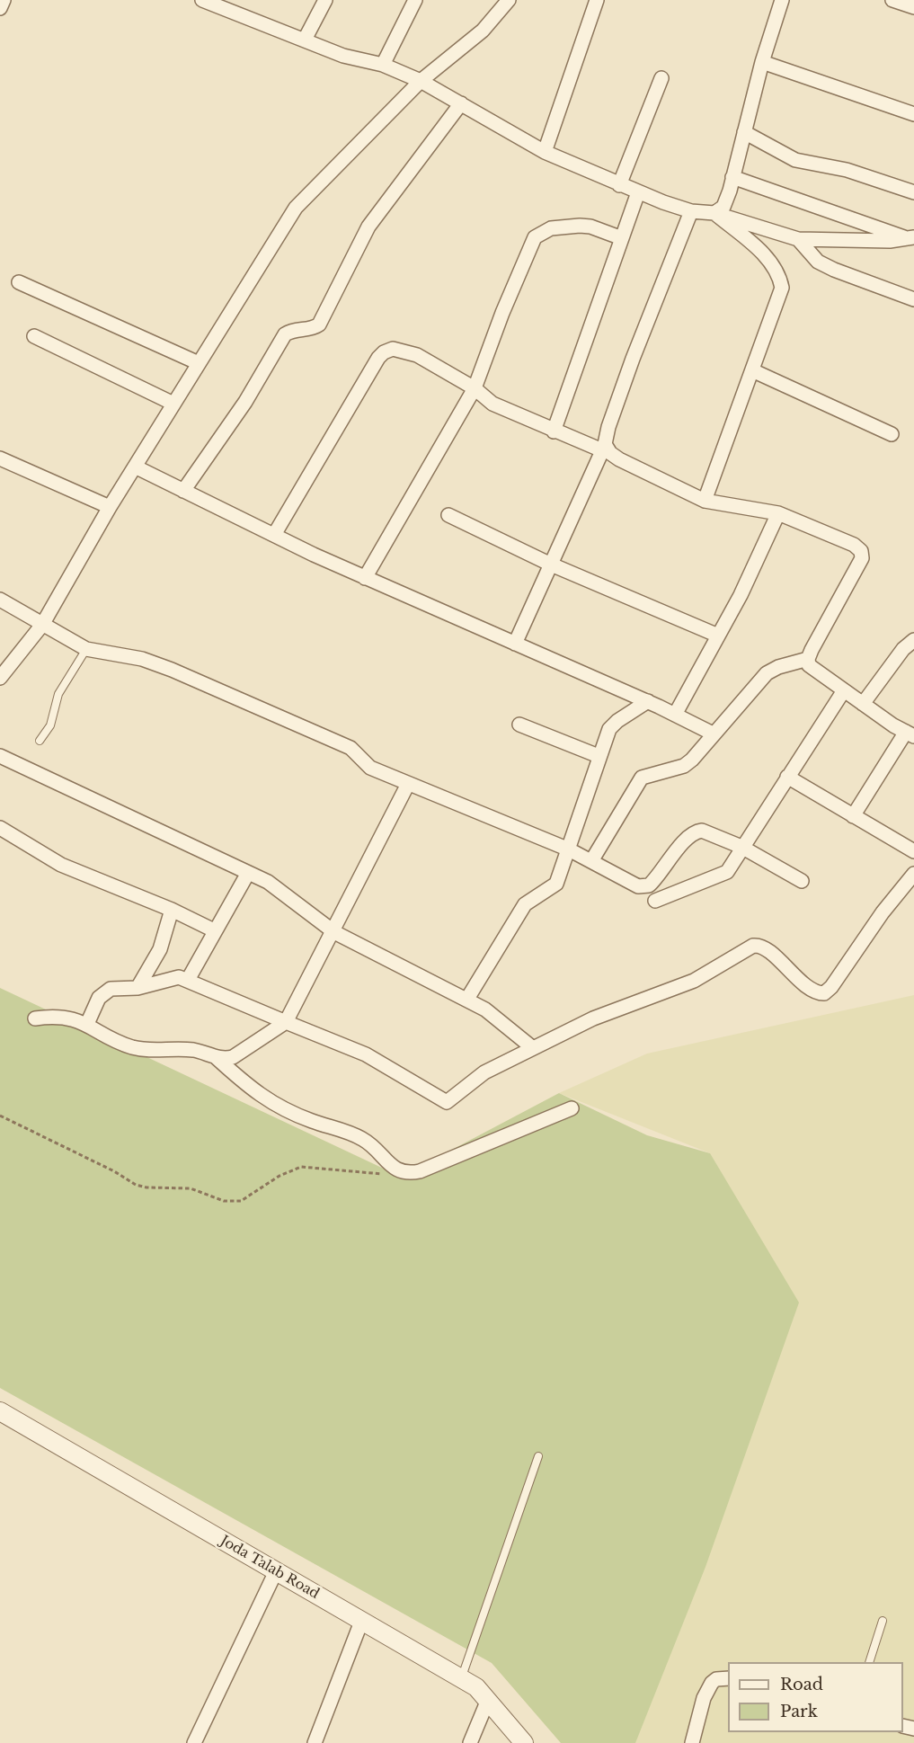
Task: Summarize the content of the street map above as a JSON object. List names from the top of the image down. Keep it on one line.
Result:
{"streets":{"street":["Joda Talab Road"]},"legend":["Road","Park"]}
